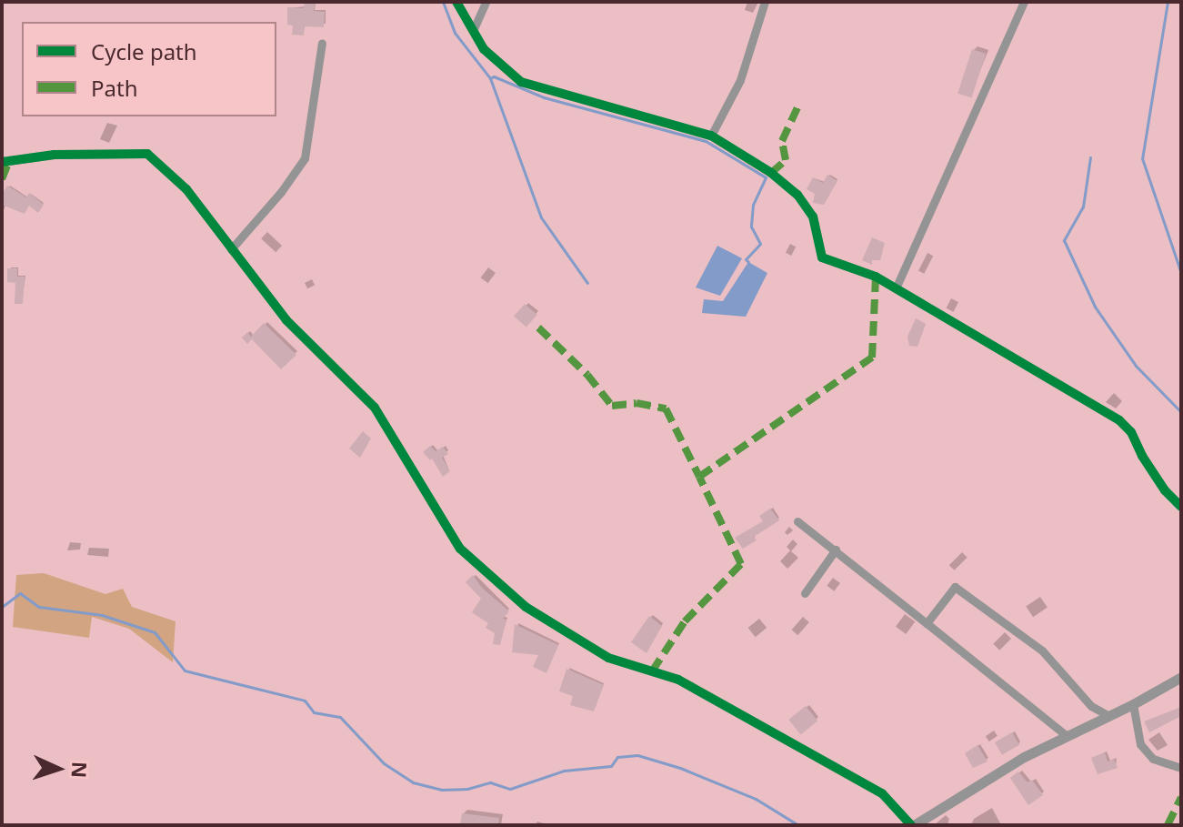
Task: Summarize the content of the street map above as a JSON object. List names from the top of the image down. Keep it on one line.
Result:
{"legend":["Cycle path","Path"],"north":"right"}
